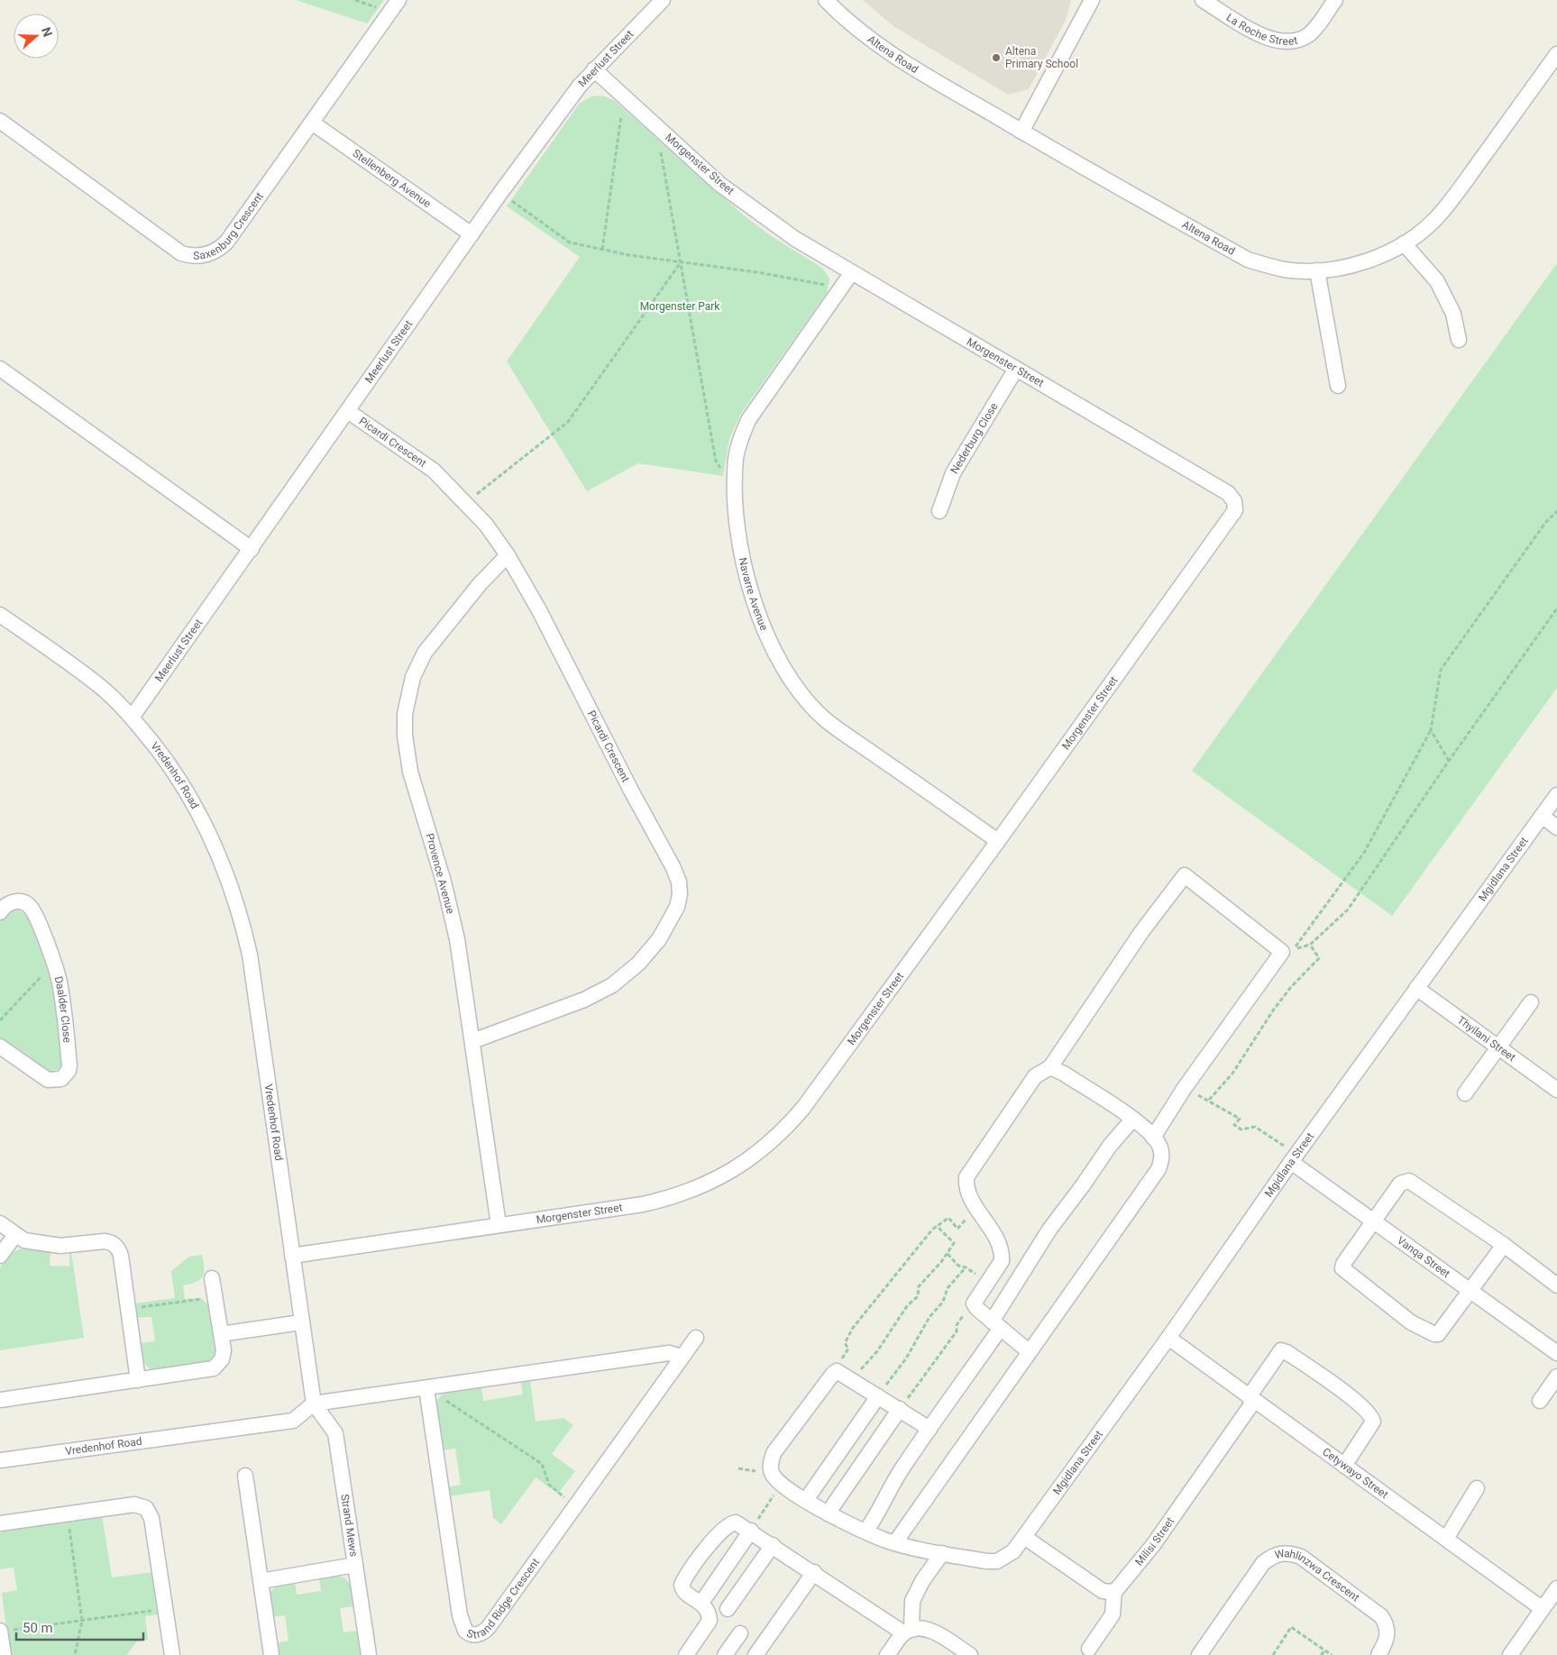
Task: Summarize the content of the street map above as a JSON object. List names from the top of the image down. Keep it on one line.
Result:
{"streets":{"street":["La Roche Street","Altena Road","Meerlust Street","Morgenster Street","Stellenberg Avenue","Saxenburg Crescent","Nederburg Close","Picardi Crescent","Navarre Avenue","Vredenhof Road","Mgidlana Street","Provence Avenue","Daalder Close","Thyilani Street","Vanqa Street","Cetywayo Street","Strand Mews","Milisi Street","Wahlinzwa Crescent","Strand Ridge Crescent"]},"crossings":[["Meerlust Street","Morgenster Street"],["Meerlust Street","Stellenberg Avenue"],["Meerlust Street","Picardi Crescent"],["Meerlust Street","Vredenhof Road"],["Morgenster Street","Nederburg Close"],["Morgenster Street","Navarre Avenue"],["Morgenster Street","Vredenhof Road"],["Morgenster Street","Provence Avenue"],["Stellenberg Avenue","Saxenburg Crescent"],["Picardi Crescent","Provence Avenue"],["Vredenhof Road","Strand Mews"],["Mgidlana Street","Thyilani Street"],["Mgidlana Street","Vanqa Street"],["Mgidlana Street","Cetywayo Street"],["Cetywayo Street","Milisi Street"]],"parks":["Morgenster Park"],"places":["Altena Primary School"],"scale_bar":"50 m","north":"right"}
